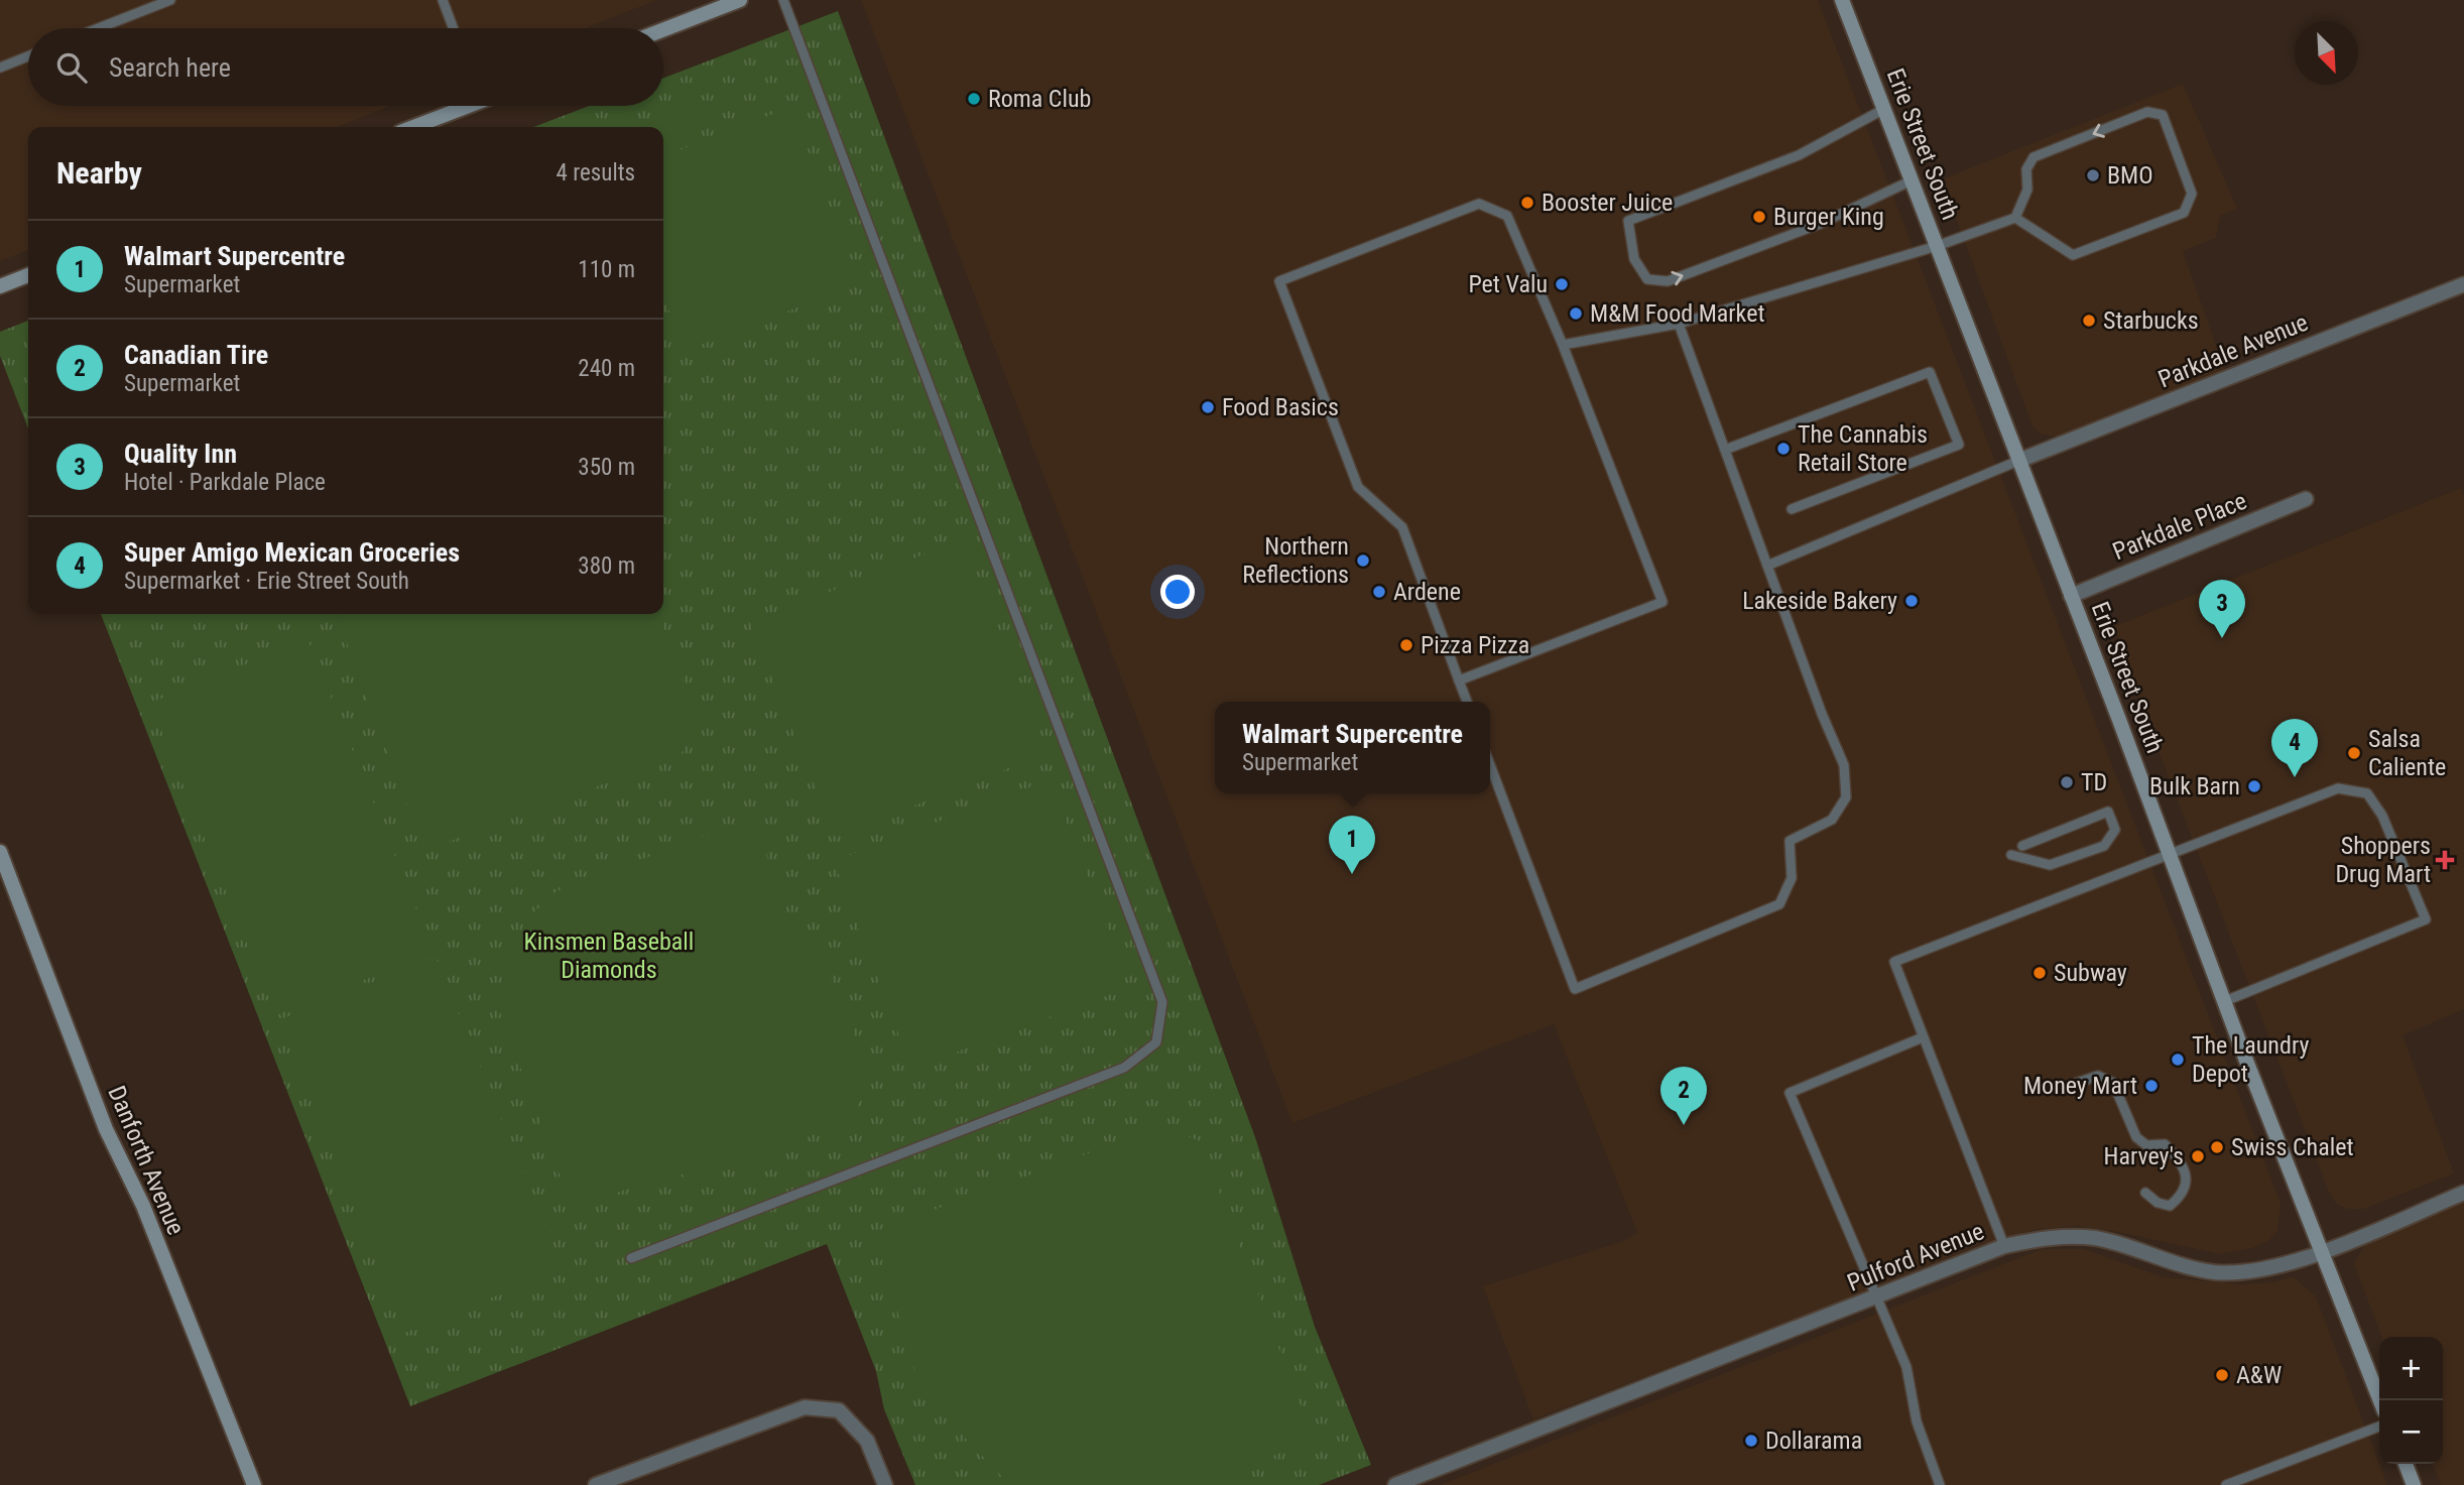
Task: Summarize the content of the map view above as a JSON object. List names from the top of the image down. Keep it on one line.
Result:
{"streets":{"main road":["Erie Street South","Danforth Avenue"],"street":["Parkdale Avenue","Parkdale Place","Pulford Avenue"]},"crossings":[["Erie Street South","Parkdale Avenue"],["Erie Street South","Parkdale Place"],["Erie Street South","Pulford Avenue"]],"parks":["Kinsmen Baseball Diamonds"],"places":{"other":["Roma Club","BMO","Booster Juice","Burger King","Pet Valu","M&M Food Market","Starbucks","Food Basics","The Cannabis Retail Store","Northern Reflections","Ardene","Lakeside Bakery","Pizza Pizza","Salsa Caliente","TD","Bulk Barn","Subway","The Laundry Depot","Money Mart","Swiss Chalet","Harvey's","A&W","Dollarama"],"health":["Shoppers Drug Mart"]},"north":"bottom right","page":{"search":"Search here","heading":["Nearby","4 results"],"list":[{"mark":"1","name":"Walmart Supercentre","note":"Supermarket","value":"110 m"},{"mark":"2","name":"Canadian Tire","note":"Supermarket","value":"240 m"},{"mark":"3","name":"Quality Inn","note":"Hotel · Parkdale Place","value":"350 m"},{"mark":"4","name":"Super Amigo Mexican Groceries","note":"Supermarket · Erie Street South","value":"380 m"}],"pins":["3","4","1","2"],"popup":["Walmart Supercentre","Supermarket"],"map_buttons":["+","−"]}}
